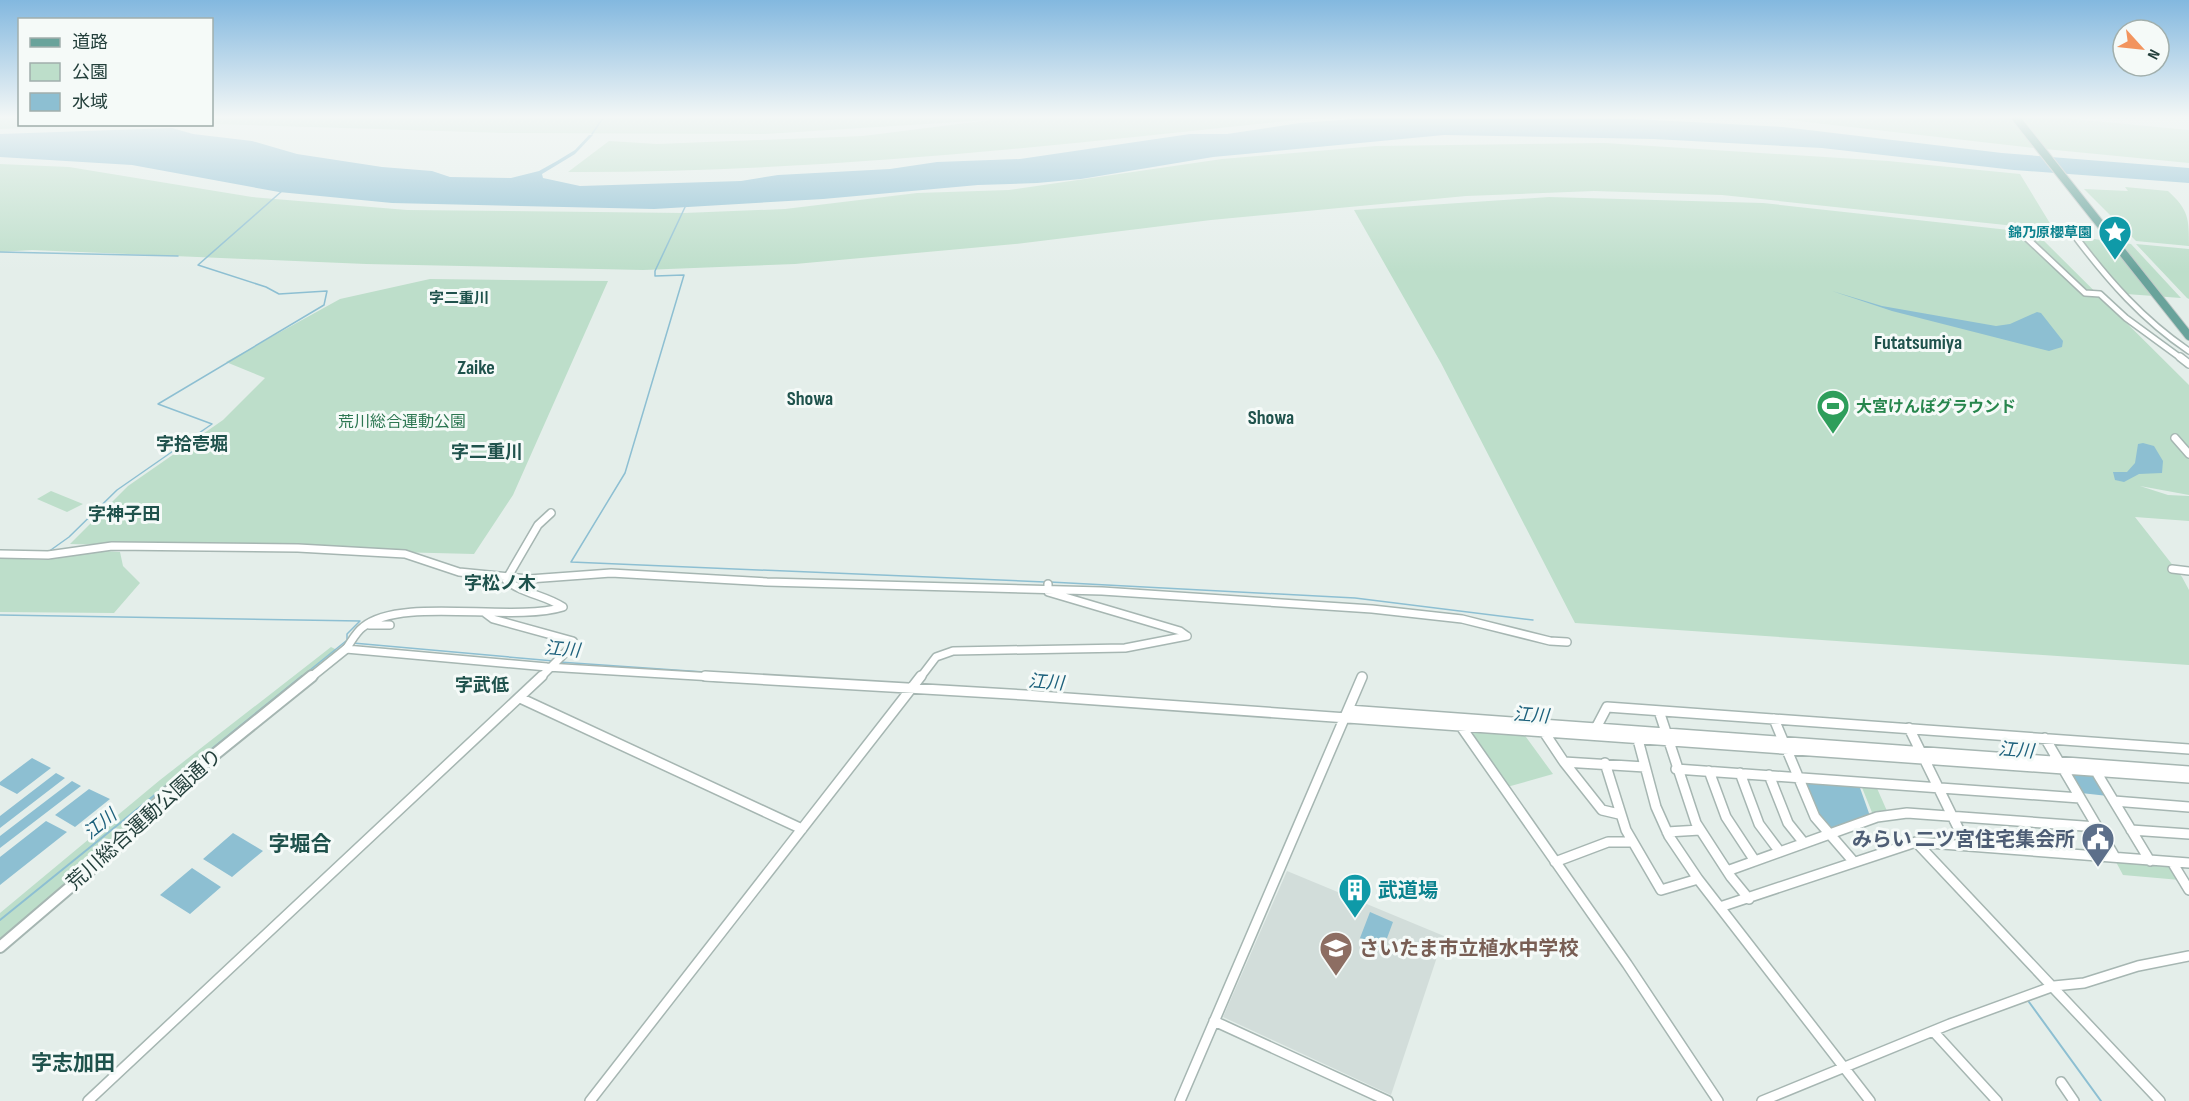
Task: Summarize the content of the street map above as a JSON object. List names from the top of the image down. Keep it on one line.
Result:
{"streets":{"street":["荒川総合運動公園通り"]},"districts":["字二重川","Futatsumiya","Zaike","Showa","Showa","字拾壱堀","字二重川","字神子田","字松ノ木","字武低","字堀合","字志加田"],"water":["江川"],"parks":["荒川総合運動公園"],"places":{"place":["錦乃原櫻草園"],"sports":["大宮けんぽグラウンド"],"public building":["みらい 二ツ宮住宅集会所"],"building":["武道場"],"school or university":["さいたま市立植水中学校"]},"legend":["道路","公園","水域"],"north":"bottom right"}
